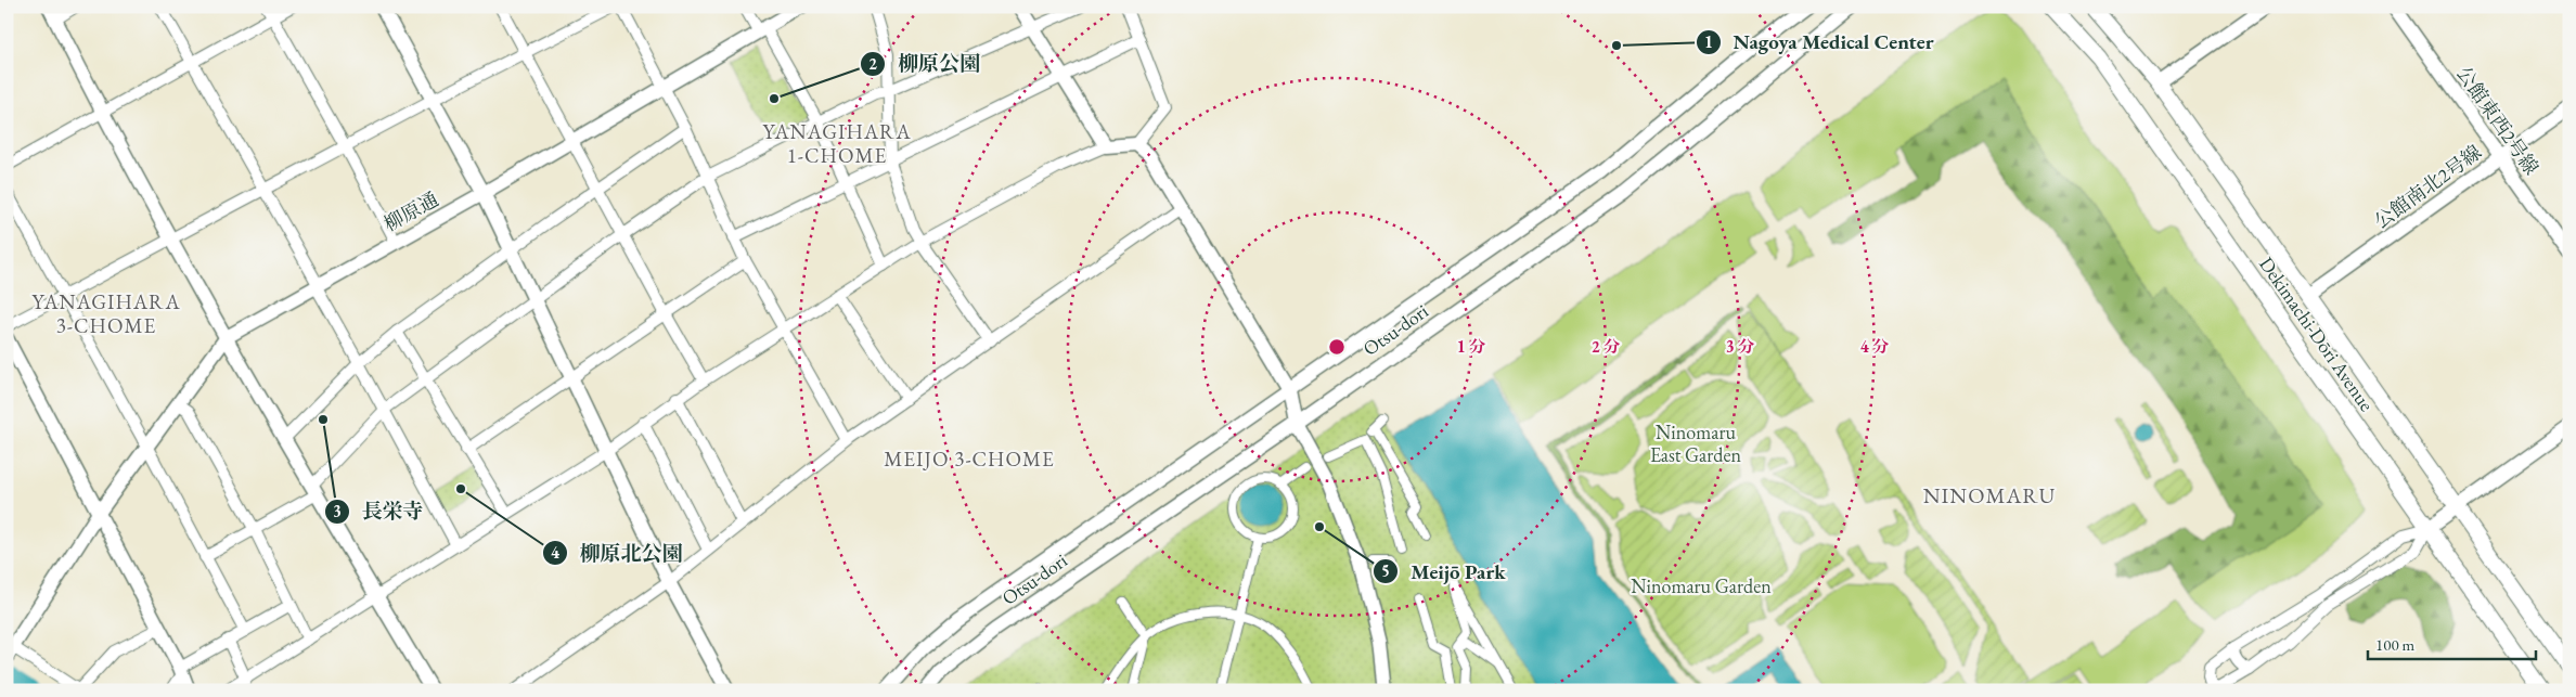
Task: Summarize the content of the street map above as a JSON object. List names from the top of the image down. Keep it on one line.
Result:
{"streets":{"main road":["Dekimachi-Dōri Avenue"],"street":["公館東西2号線","公館南北2号線","柳原通","Otsu-dori"]},"crossings":[["公館東西2号線","公館南北2号線"],["公館南北2号線","Dekimachi-Dōri Avenue"]],"districts":["YANAGIHARA 1-CHOME","YANAGIHARA 3-CHOME","MEIJO 3-CHOME","NINOMARU"],"parks":["Ninomaru East Garden","Ninomaru Garden"],"places":["Nagoya Medical Center","柳原公園","長栄寺","柳原北公園","Meijō Park"],"scale_bar":"100 m","rings":["1 分","2 分","3 分","4 分"]}
